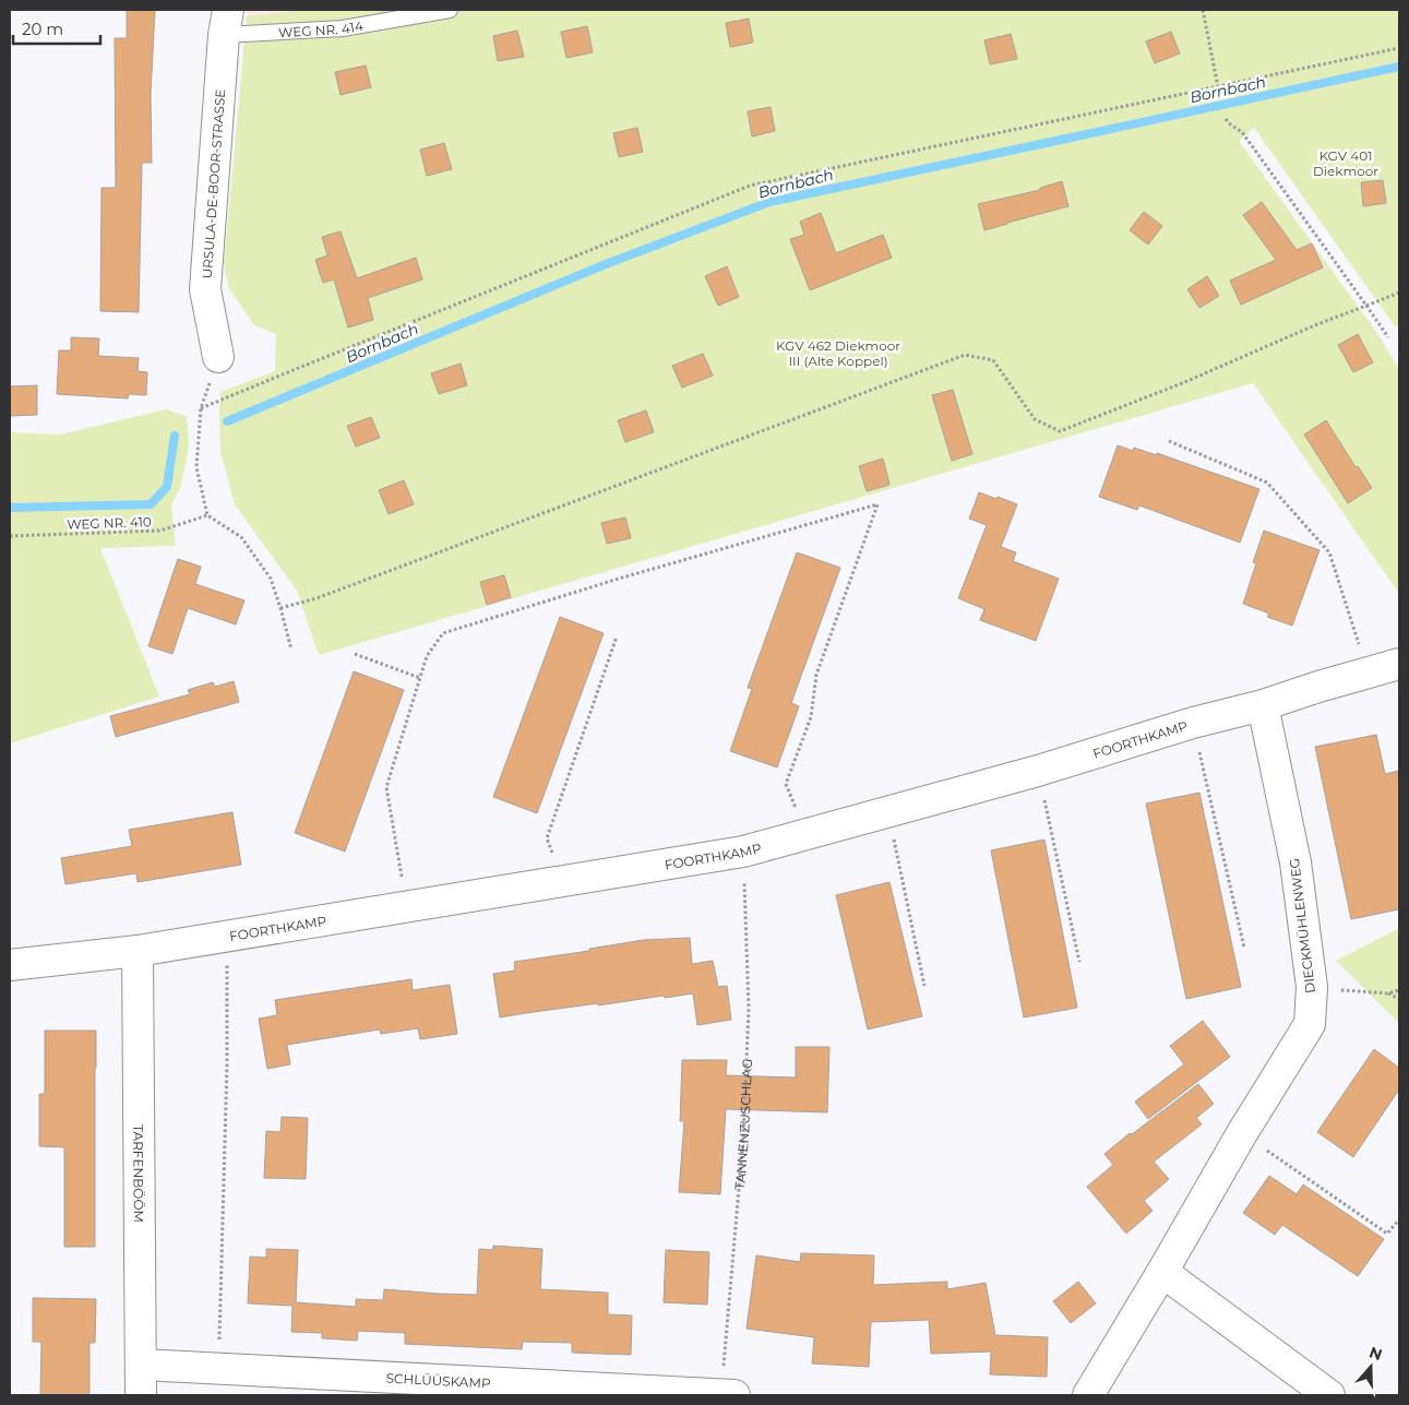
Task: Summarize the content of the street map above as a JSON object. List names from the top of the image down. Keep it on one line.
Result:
{"streets":{"street":["URSULA-DE-BOOR-STRASSE","FOORTHKAMP","DIECKMÜHLENWEG","TARFENBÖÖM","SCHLÜÜSKAMP"],"lane":["WEG NR. 414"],"path":["WEG NR. 410","TANNENZUSCHLAG"]},"crossings":[["WEG NR. 414","URSULA-DE-BOOR-STRASSE"],["FOORTHKAMP","DIECKMÜHLENWEG"],["FOORTHKAMP","TANNENZUSCHLAG"],["FOORTHKAMP","TARFENBÖÖM"],["TANNENZUSCHLAG","SCHLÜÜSKAMP"],["TARFENBÖÖM","SCHLÜÜSKAMP"]],"water":["Bornbach"],"parks":["KGV 401 Diekmoor","KGV 462 Diekmoor III (Alte Koppel)"],"scale_bar":"20 m","north":"top"}
